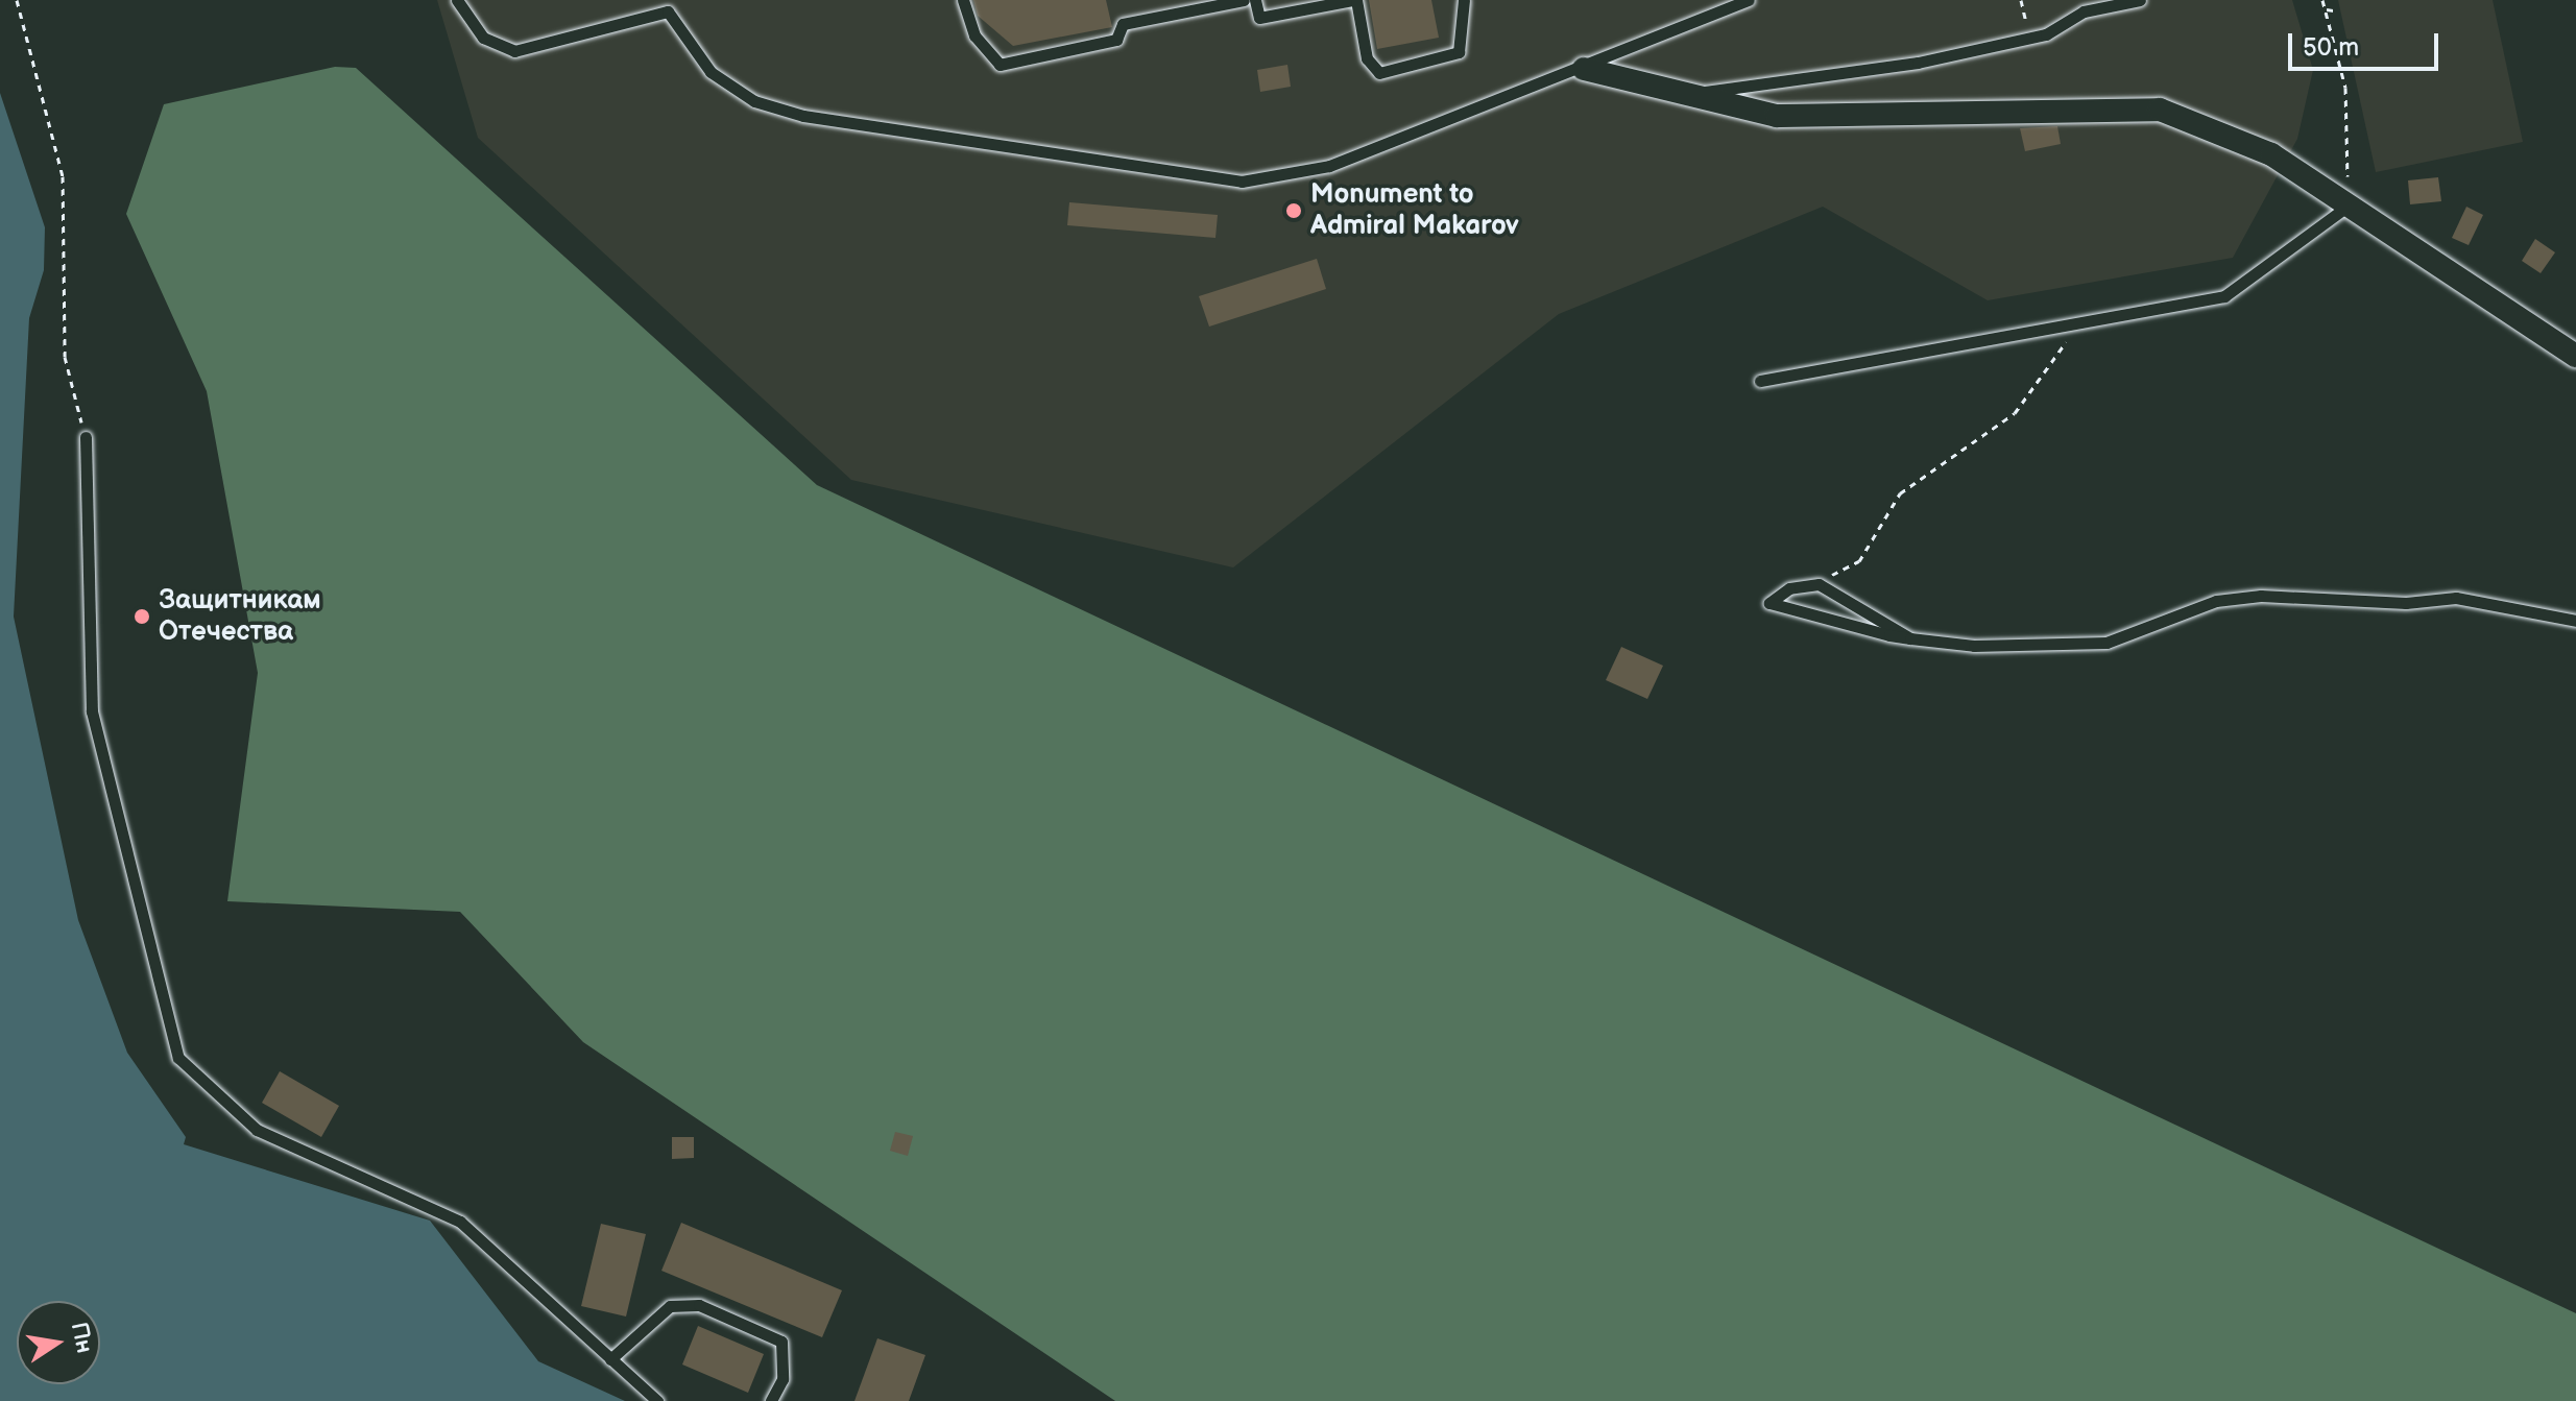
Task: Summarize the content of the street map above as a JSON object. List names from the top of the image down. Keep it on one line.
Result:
{"places":["Monument to Admiral Makarov","Защитникам Отечества"],"scale_bar":"50 m","north":"right"}
